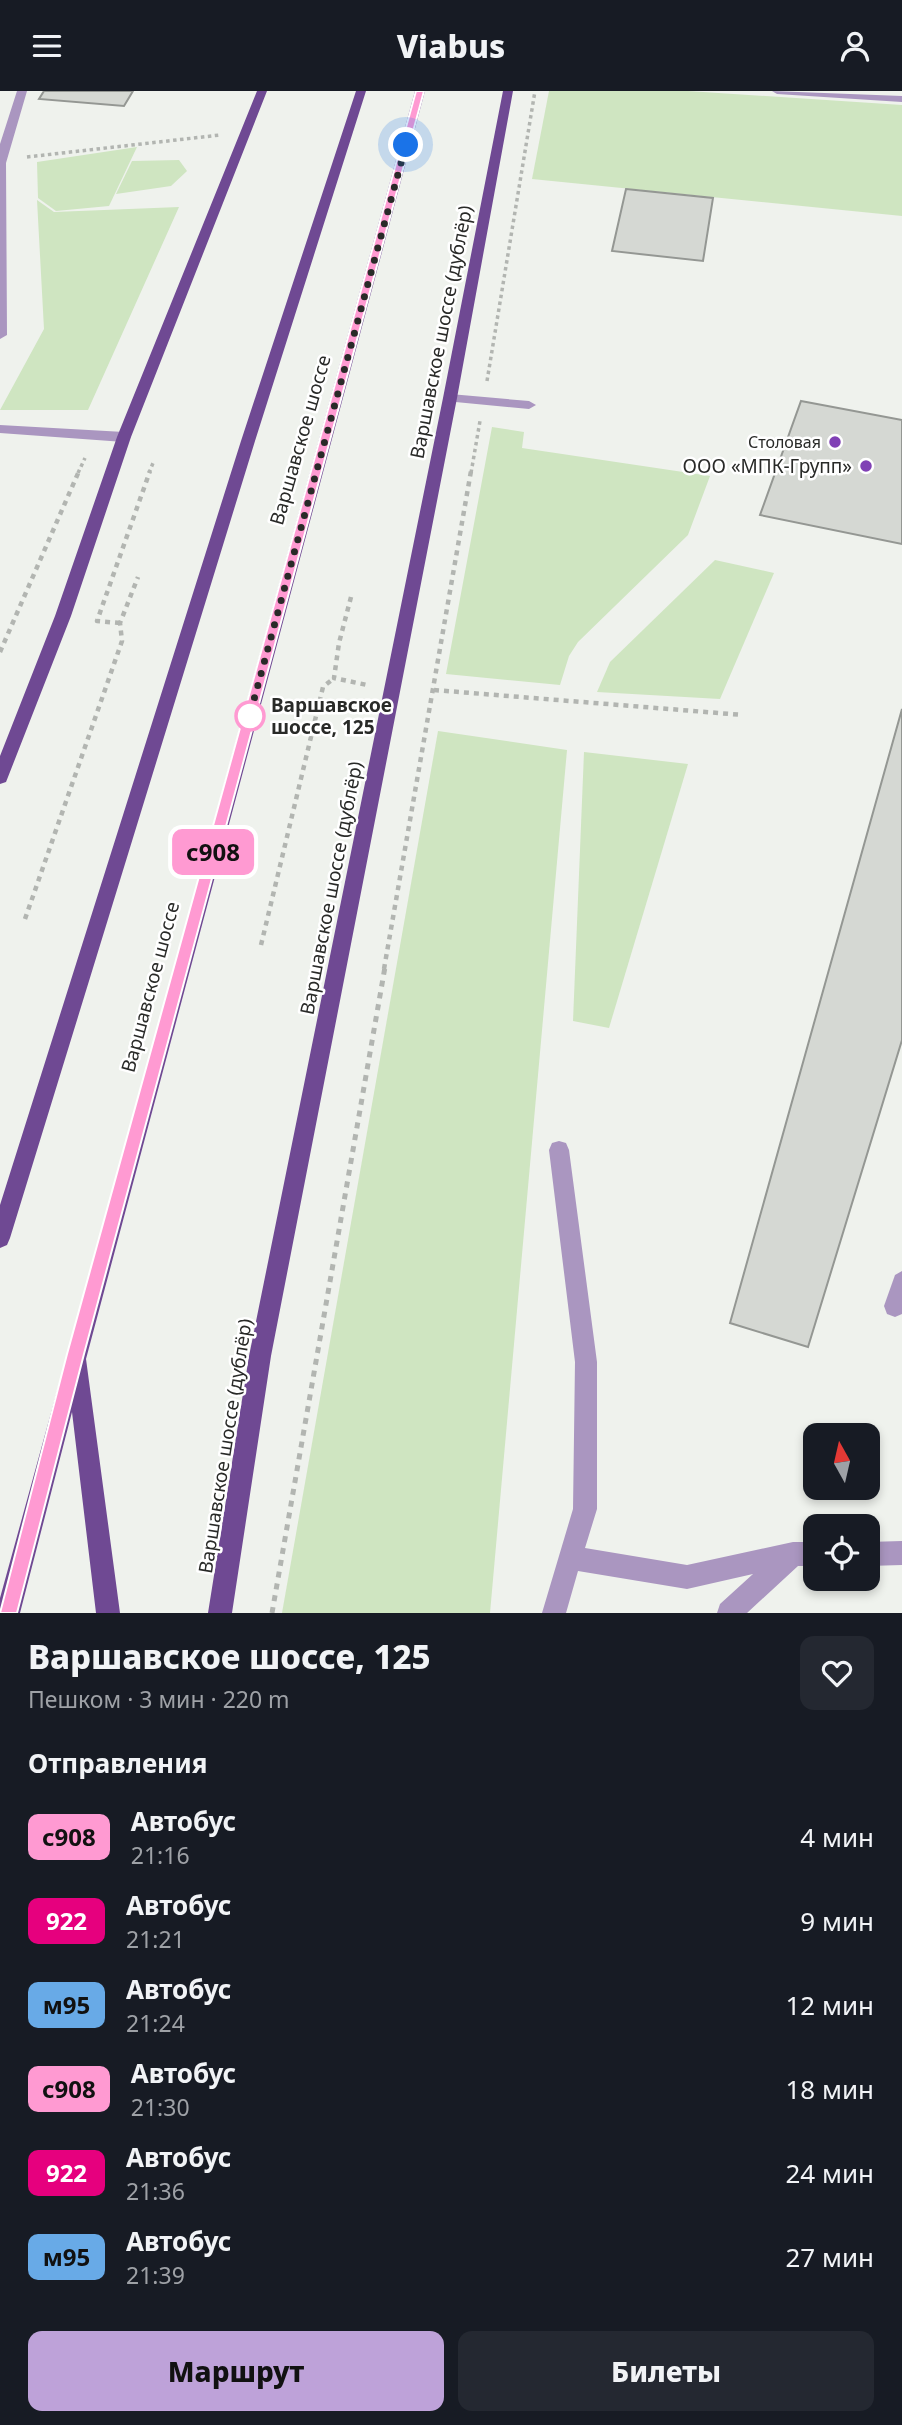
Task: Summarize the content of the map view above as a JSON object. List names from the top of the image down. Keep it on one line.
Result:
{"streets":{"main road":["Варшавское шоссе (дублёр)","Варшавское шоссе"]},"places":["Столовая","ООО «МПК-Групп»","Варшавское шоссе, 125"],"lines":["bus line с908"],"north":"top","page":{"header":"Viabus","on_map":"с908","heading":[["Варшавское шоссе, 125","Пешком · 3 мин · 220 m"],"Отправления"],"list":[{"mark":"с908","name":"Автобус","note":"21:16","value":"4 мин"},{"mark":"922","name":"Автобус","note":"21:21","value":"9 мин"},{"mark":"м95","name":"Автобус","note":"21:24","value":"12 мин"},{"mark":"с908","name":"Автобус","note":"21:30","value":"18 мин"},{"mark":"922","name":"Автобус","note":"21:36","value":"24 мин"},{"mark":"м95","name":"Автобус","note":"21:39","value":"27 мин"}],"buttons":["Маршрут","Билеты"]}}
